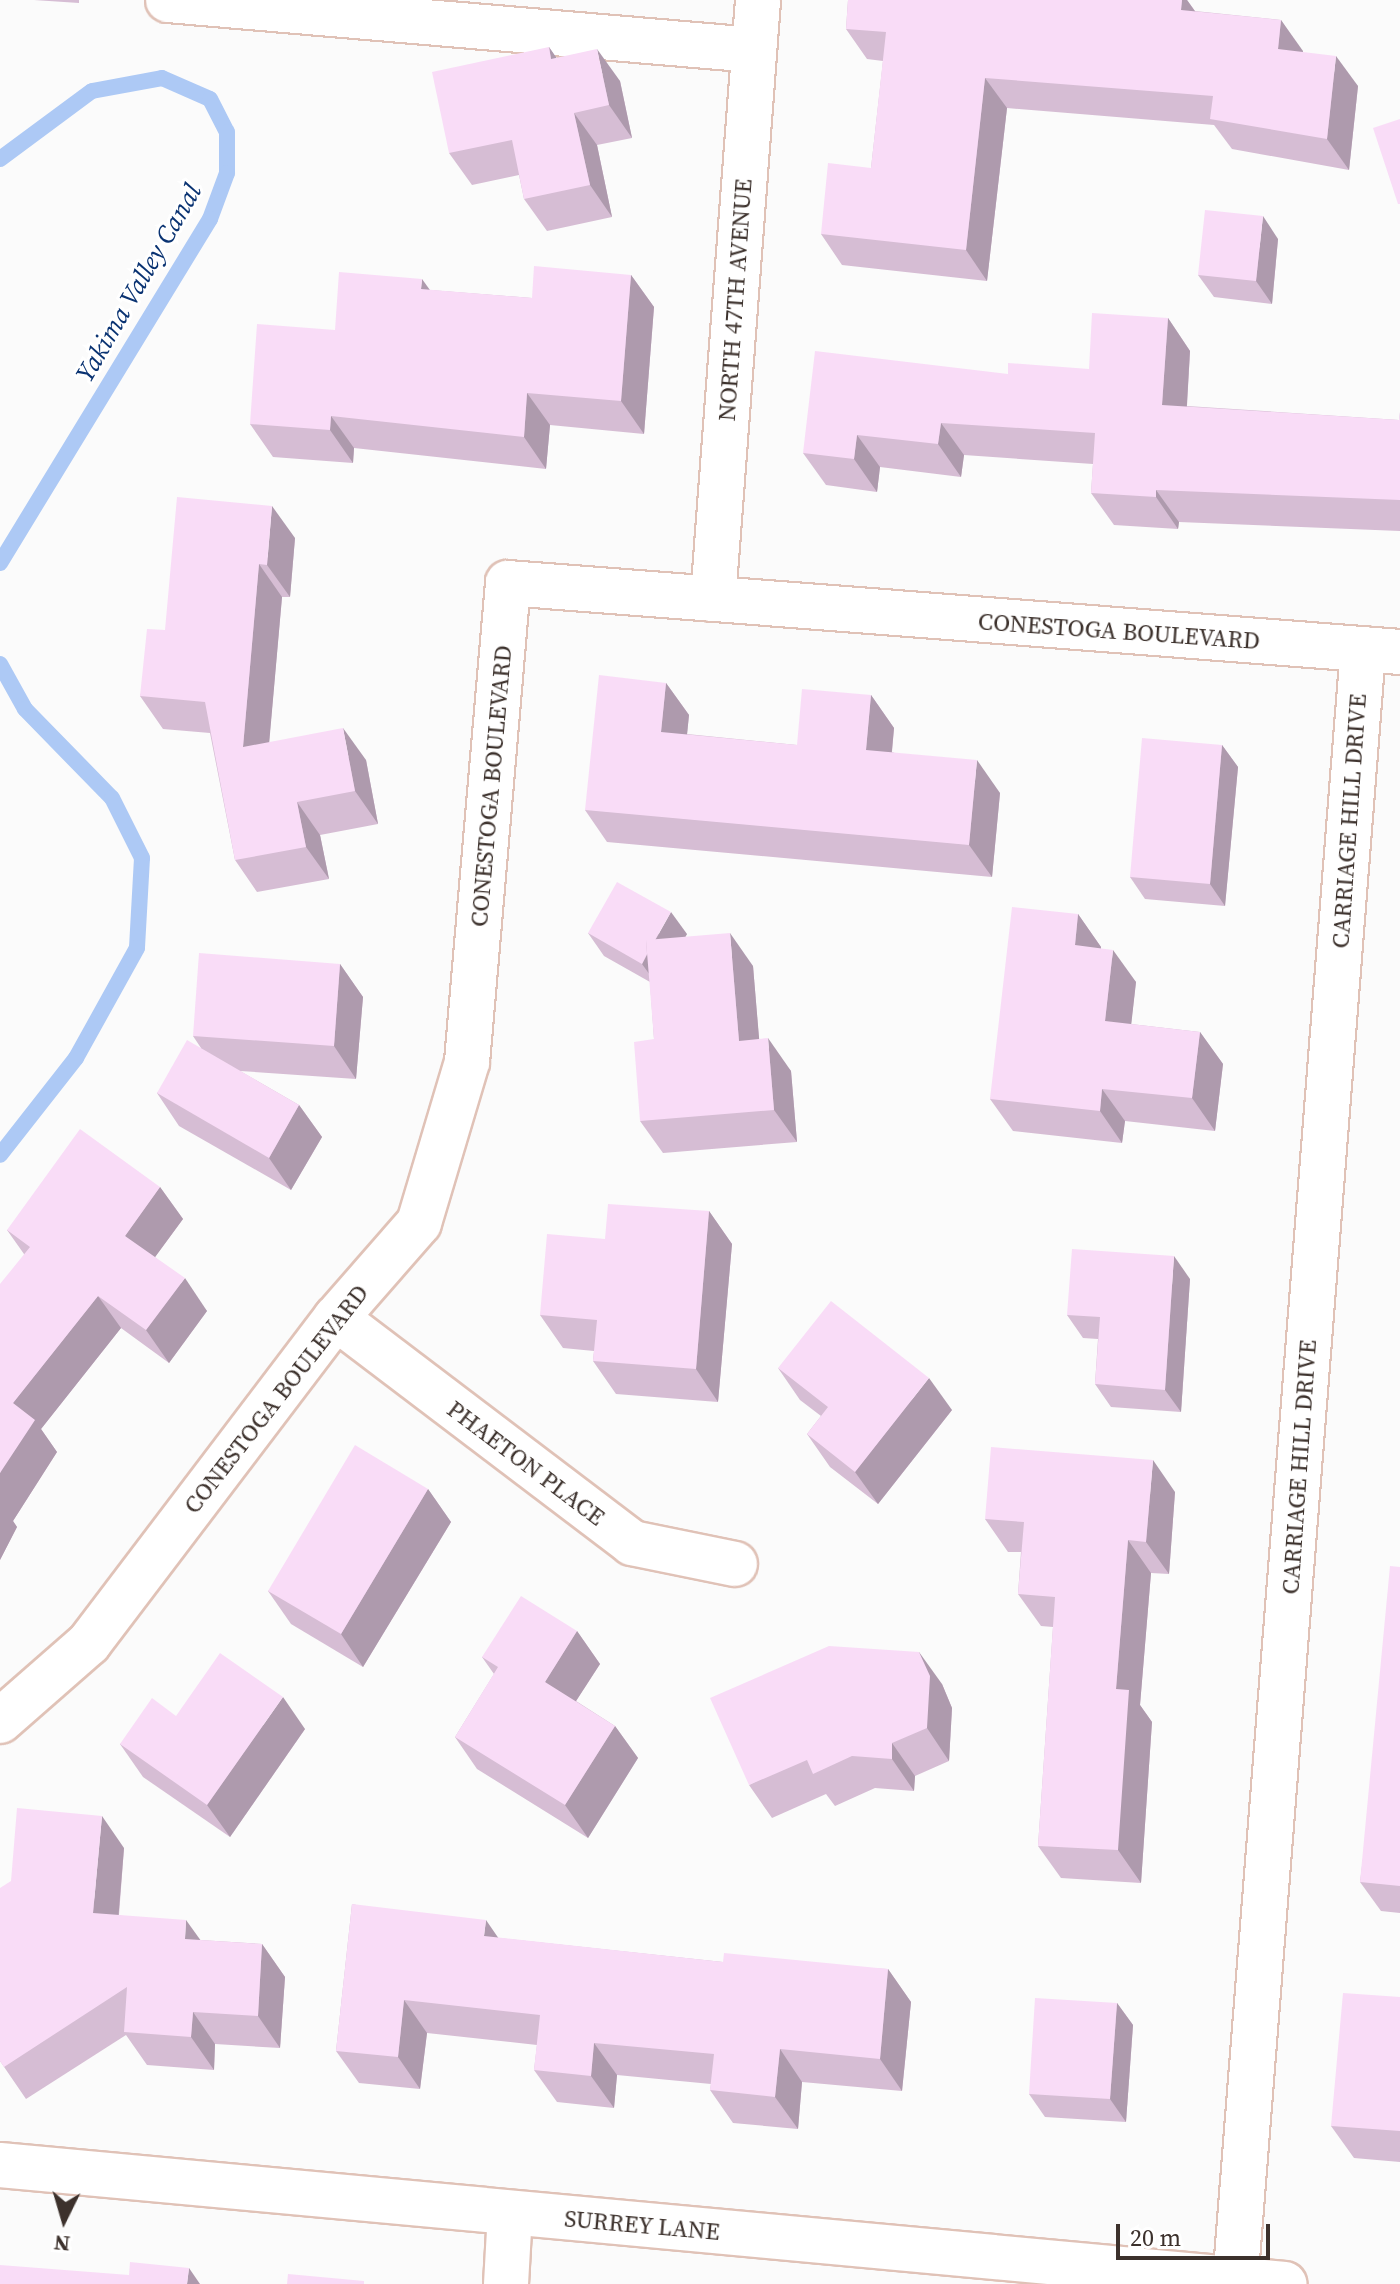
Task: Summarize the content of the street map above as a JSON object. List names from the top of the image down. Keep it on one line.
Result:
{"streets":{"street":["NORTH 47TH AVENUE","CONESTOGA BOULEVARD","CARRIAGE HILL DRIVE","PHAETON PLACE","SURREY LANE"]},"crossings":[["NORTH 47TH AVENUE","CONESTOGA BOULEVARD"],["CONESTOGA BOULEVARD","CARRIAGE HILL DRIVE"],["CONESTOGA BOULEVARD","PHAETON PLACE"],["CARRIAGE HILL DRIVE","SURREY LANE"]],"water":["Yakima Valley Canal"],"scale_bar":"20 m","north":"bottom"}
